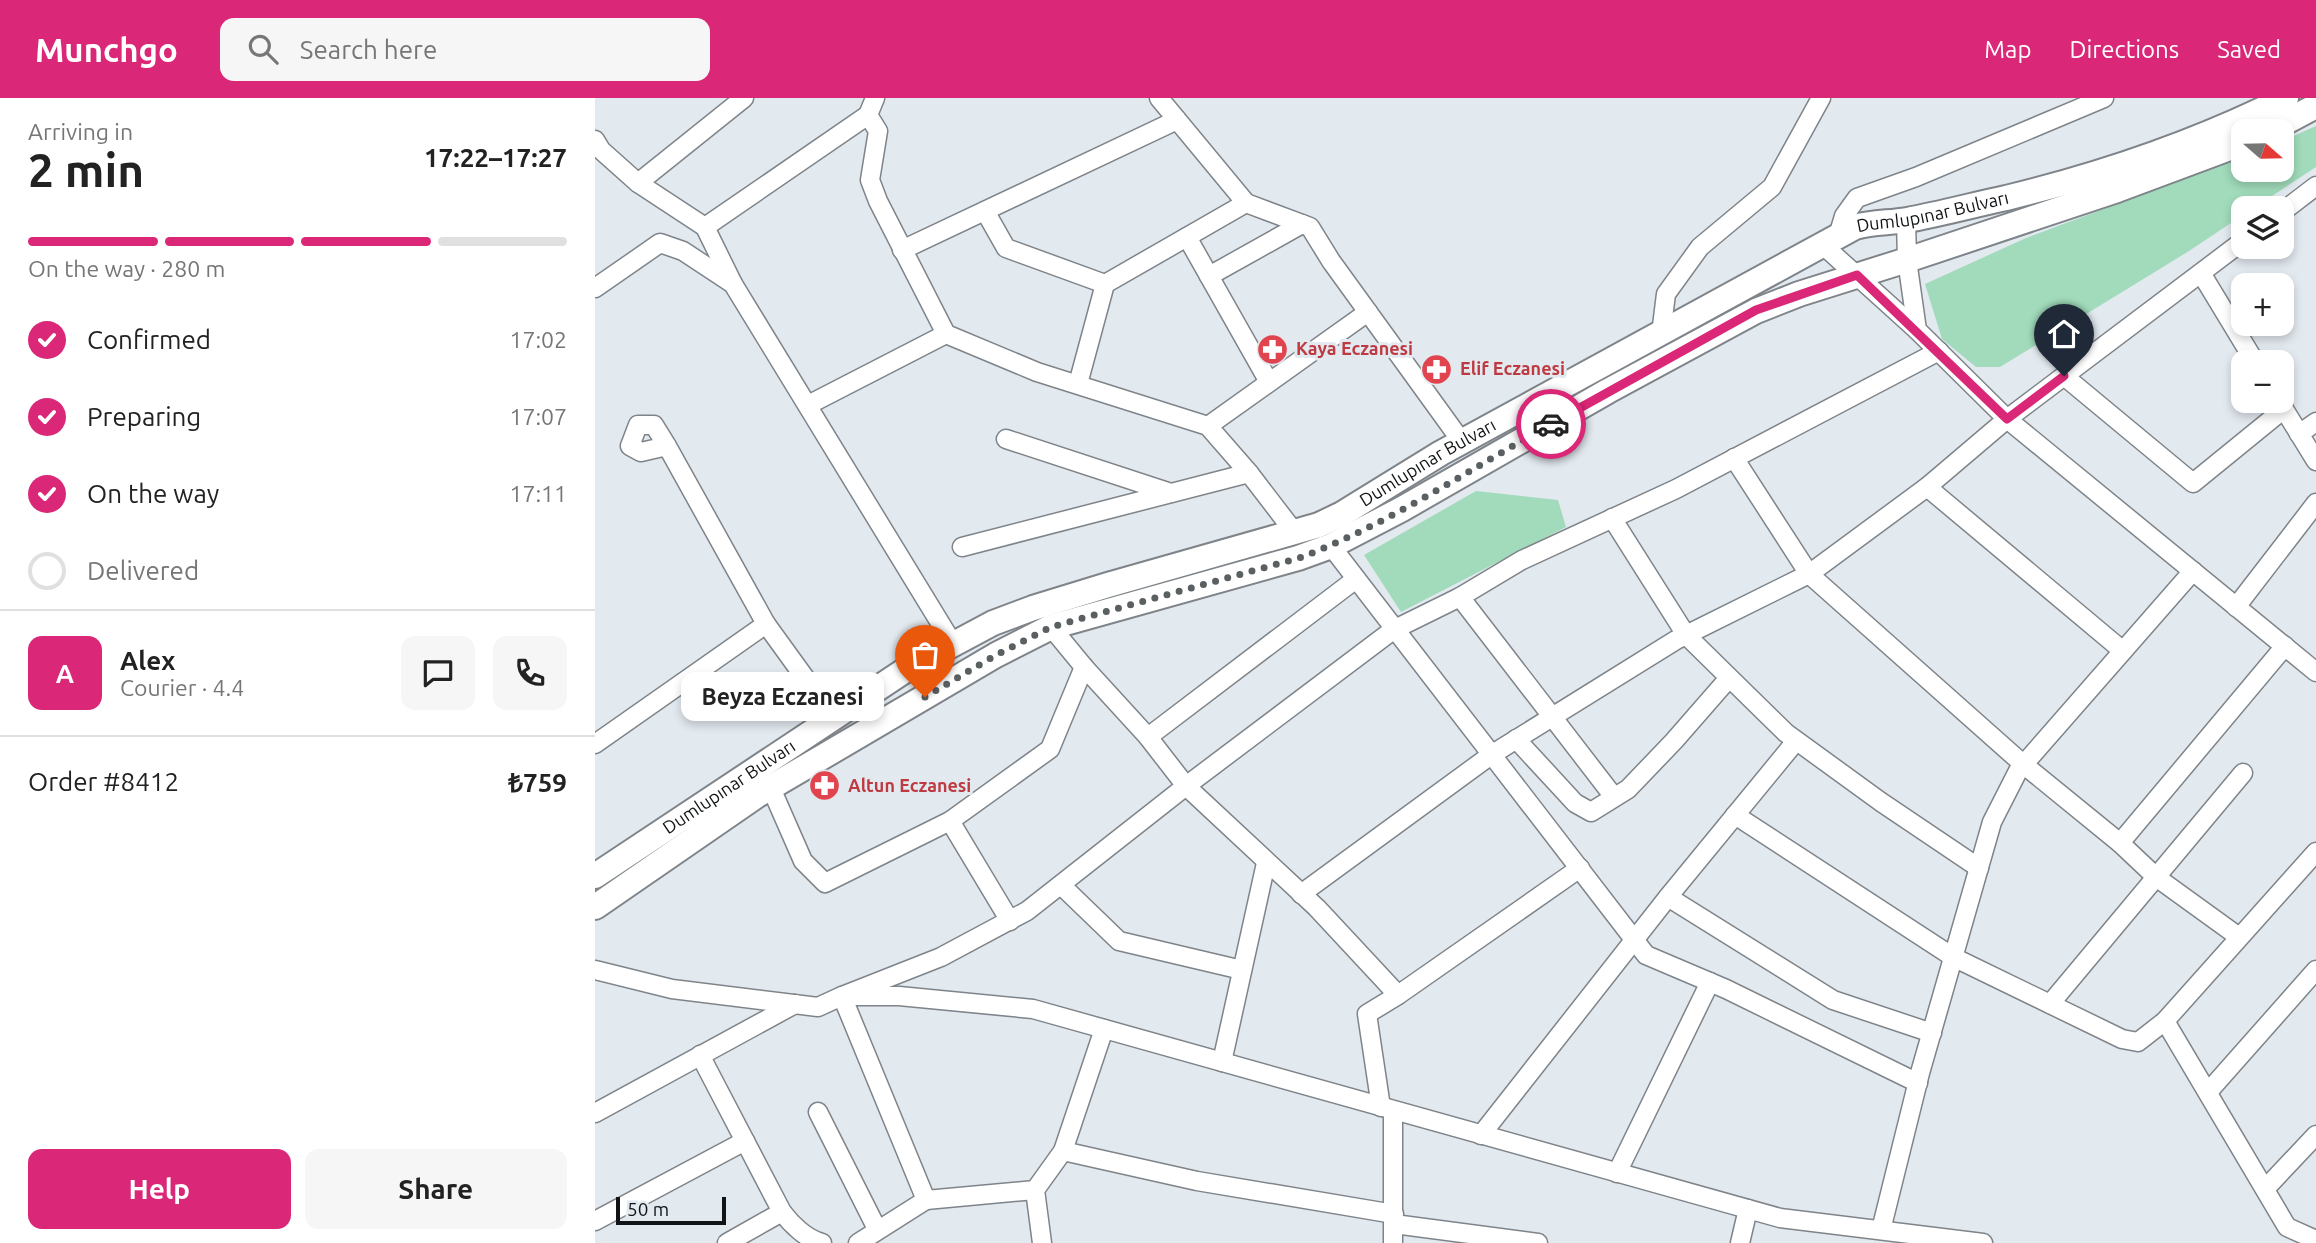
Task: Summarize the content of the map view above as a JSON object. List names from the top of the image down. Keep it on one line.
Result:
{"streets":{"main road":["Dumlupınar Bulvarı"]},"places":{"pharmacy":["Kaya Eczanesi","Elif Eczanesi","Altun Eczanesi"],"other":["Beyza Eczanesi"]},"scale_bar":"50 m","north":"right","page":{"header":"Munchgo","search":"Search here","nav":["Map","Directions","Saved"],"heading":["2 min","Arriving in","17:22–17:27"],"panel":["Alex","Courier · 4.4","Order #8412","₺759"],"map_buttons":["+","−"],"bar":"On the way · 280 m","list":[["Confirmed","17:02"],["Preparing","17:07"],["On the way","17:11"],"Delivered"],"round":"A","bubble":"Beyza Eczanesi","buttons":["Help","Share"],"scale":"50 m"}}
